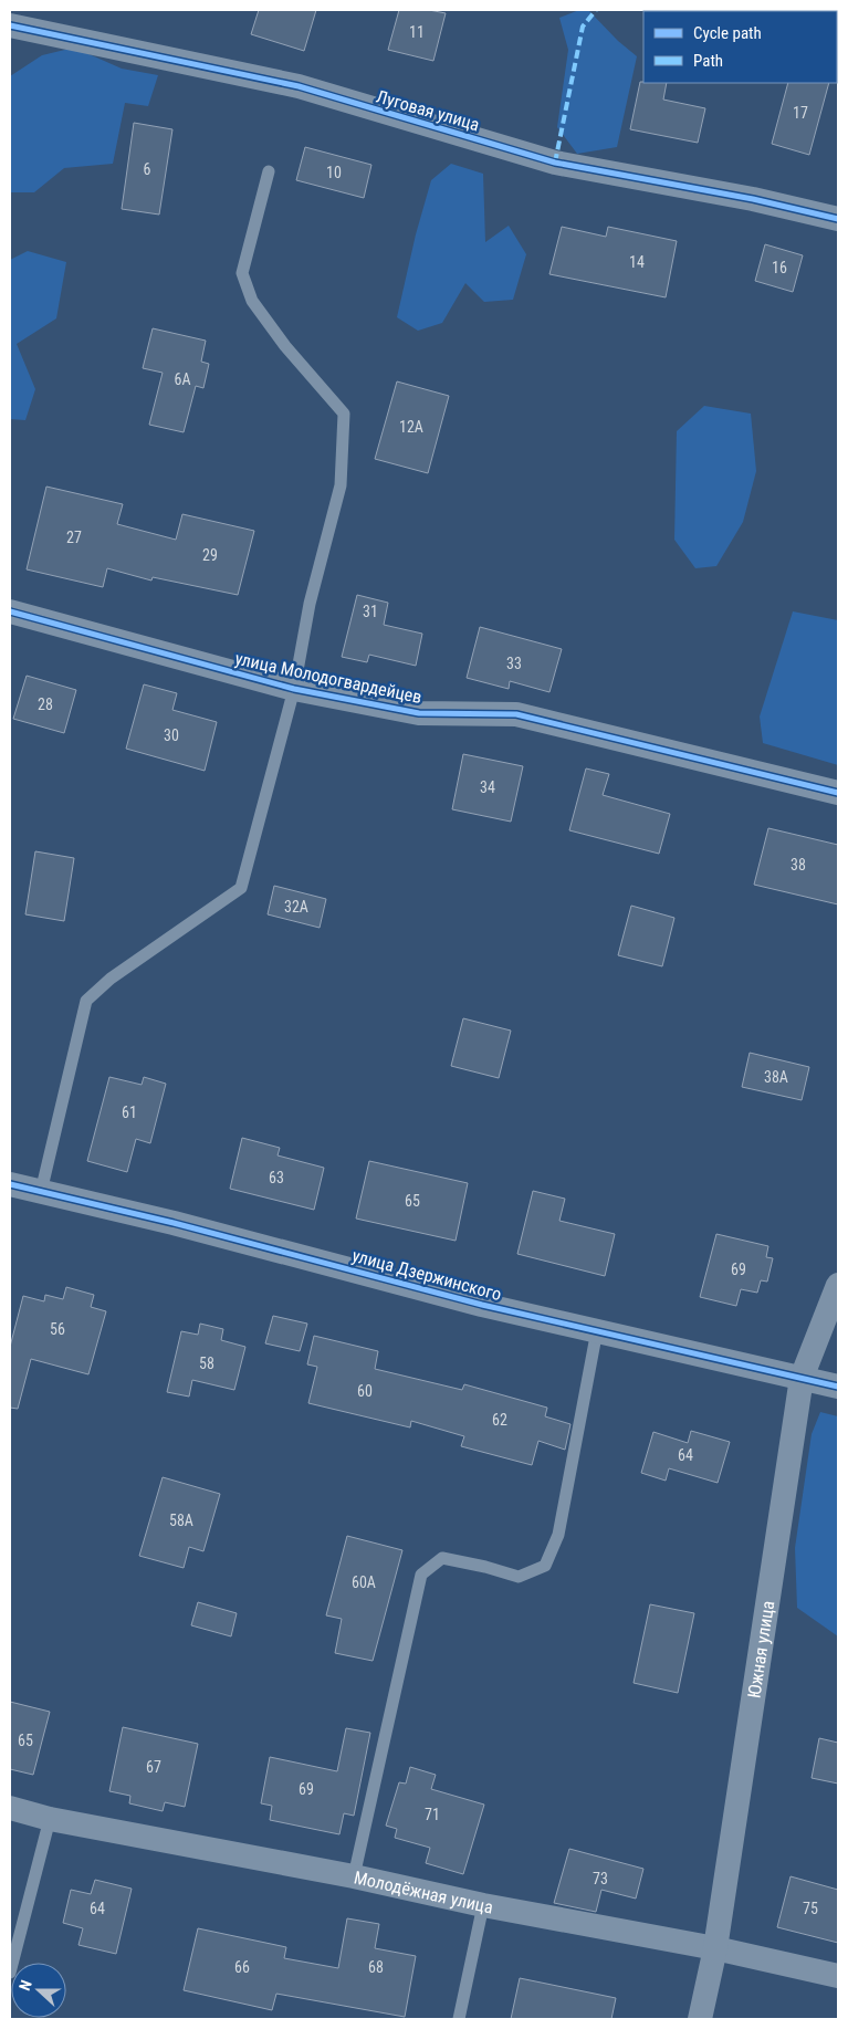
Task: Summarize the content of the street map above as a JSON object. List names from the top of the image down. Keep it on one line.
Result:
{"streets":{"street":["Луговая улица","улица Молодогвардейцев","улица Дзержинского","Южная улица","Молодёжная улица"]},"crossings":[["улица Дзержинского","Южная улица"],["Южная улица","Молодёжная улица"]],"house_numbers":["11","17","6","10","14","16","6А","12А","27","29","31","33","28","30","34","38","32А","38А","61","63","65","69","56","58","60","62","64","58А","60А","65","67","69","71","73","64","75","66","68"],"legend":["Cycle path","Path"],"north":"left"}
